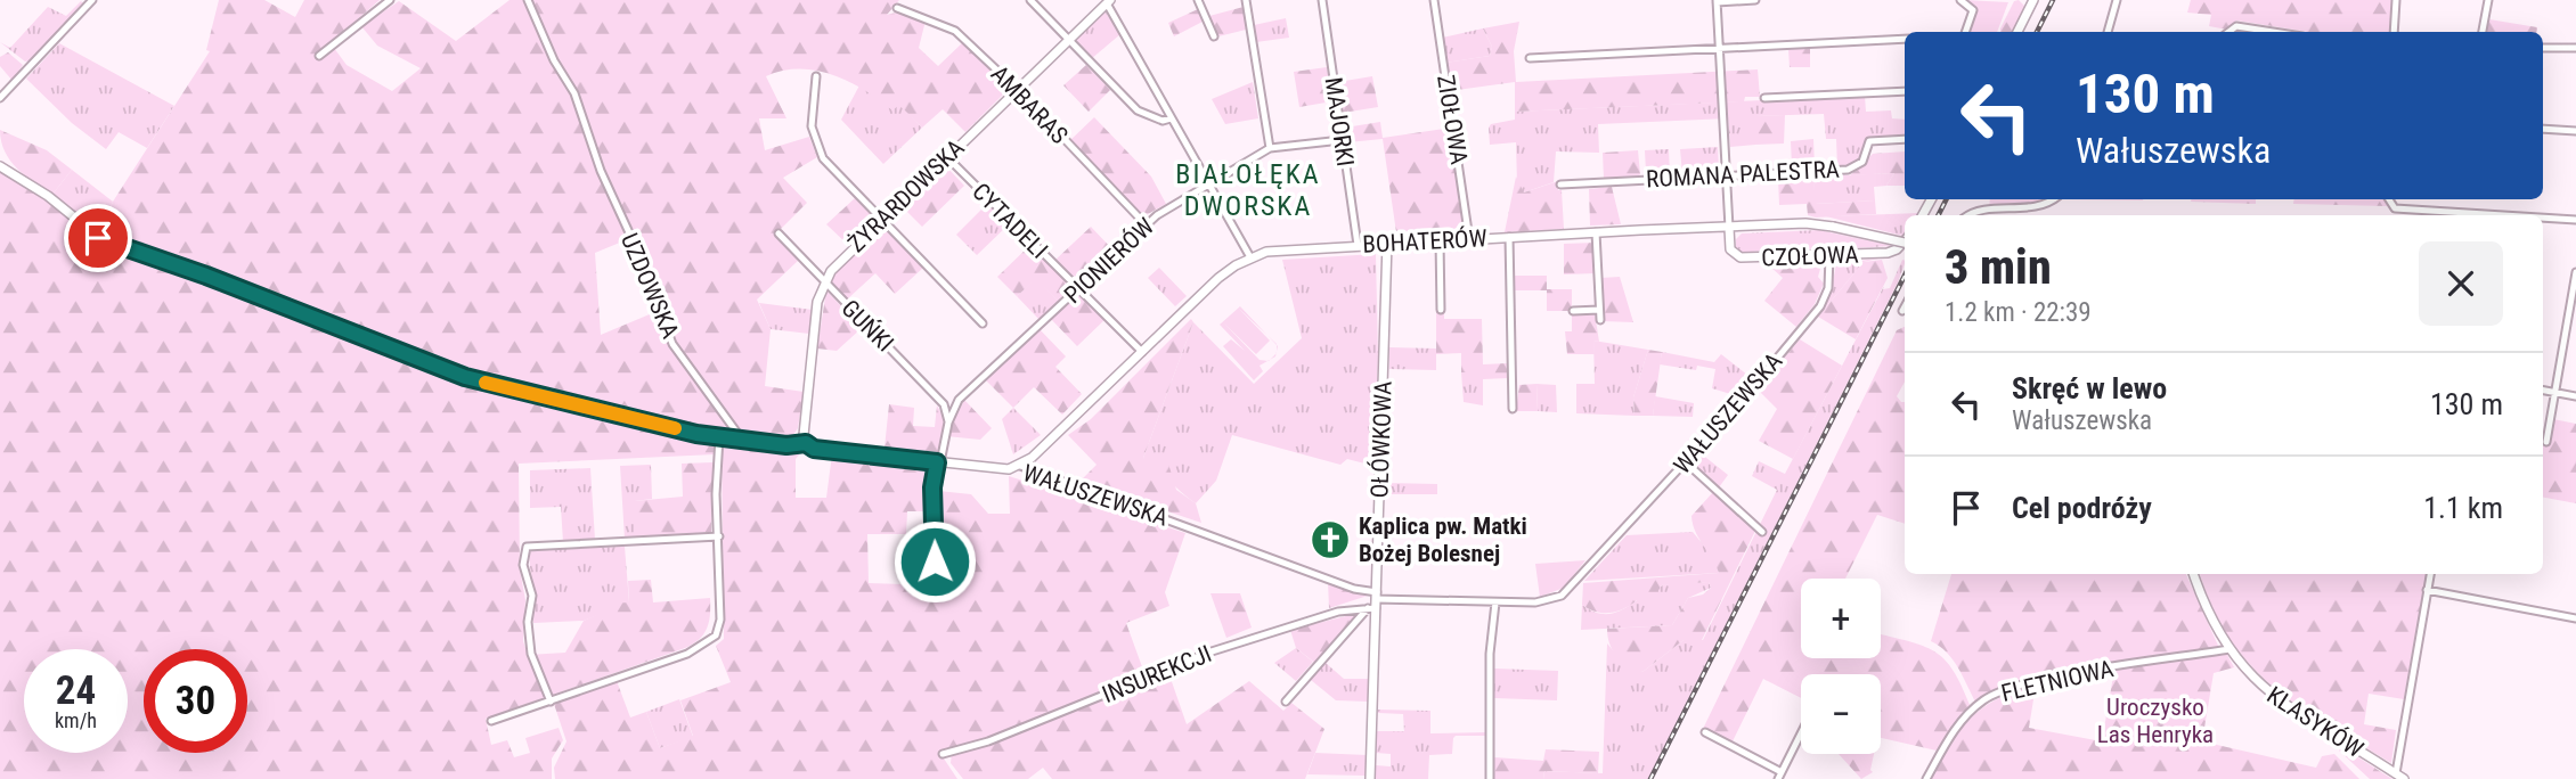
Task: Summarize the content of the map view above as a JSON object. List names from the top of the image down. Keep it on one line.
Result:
{"streets":{"street":["AMBARAS","ZIOŁOWA","MAJORKI","ROMANA PALESTRA","ŻYRARDOWSKA","CYTADELI","BOHATERÓW","CZOŁOWA","PIONIERÓW","UZDOWSKA","GUŃKI","WAŁUSZEWSKA","OŁÓWKOWA","INSUREKCJI","FLETNIOWA","KLASYKÓW"]},"crossings":[["AMBARAS","ŻYRARDOWSKA"],["AMBARAS","PIONIERÓW"],["ZIOŁOWA","BOHATERÓW"],["MAJORKI","BOHATERÓW"],["MAJORKI","PIONIERÓW"],["ŻYRARDOWSKA","CYTADELI"],["ŻYRARDOWSKA","GUŃKI"],["ŻYRARDOWSKA","WAŁUSZEWSKA"],["CYTADELI","BOHATERÓW"],["CYTADELI","PIONIERÓW"],["BOHATERÓW","CZOŁOWA"],["BOHATERÓW","WAŁUSZEWSKA"],["BOHATERÓW","OŁÓWKOWA"],["CZOŁOWA","WAŁUSZEWSKA"],["PIONIERÓW","GUŃKI"],["PIONIERÓW","WAŁUSZEWSKA"],["UZDOWSKA","WAŁUSZEWSKA"],["WAŁUSZEWSKA","OŁÓWKOWA"],["WAŁUSZEWSKA","INSUREKCJI"],["OŁÓWKOWA","INSUREKCJI"],["FLETNIOWA","KLASYKÓW"]],"districts":["BIAŁOŁĘKA DWORSKA"],"parks":["Uroczysko Las Henryka"],"places":{"church":["Kaplica pw. Matki Bożej Bolesnej"]},"page":{"turn":["130 m","Wałuszewska"],"heading":["3 min","1.2 km · 22:39"],"list":[{"name":"Skręć w lewo","note":"Wałuszewska","value":"130 m"},{"name":"Cel podróży","value":"1.1 km"}],"map_buttons":["+","−"],"speed":"24 km/h","limit":"30"}}
